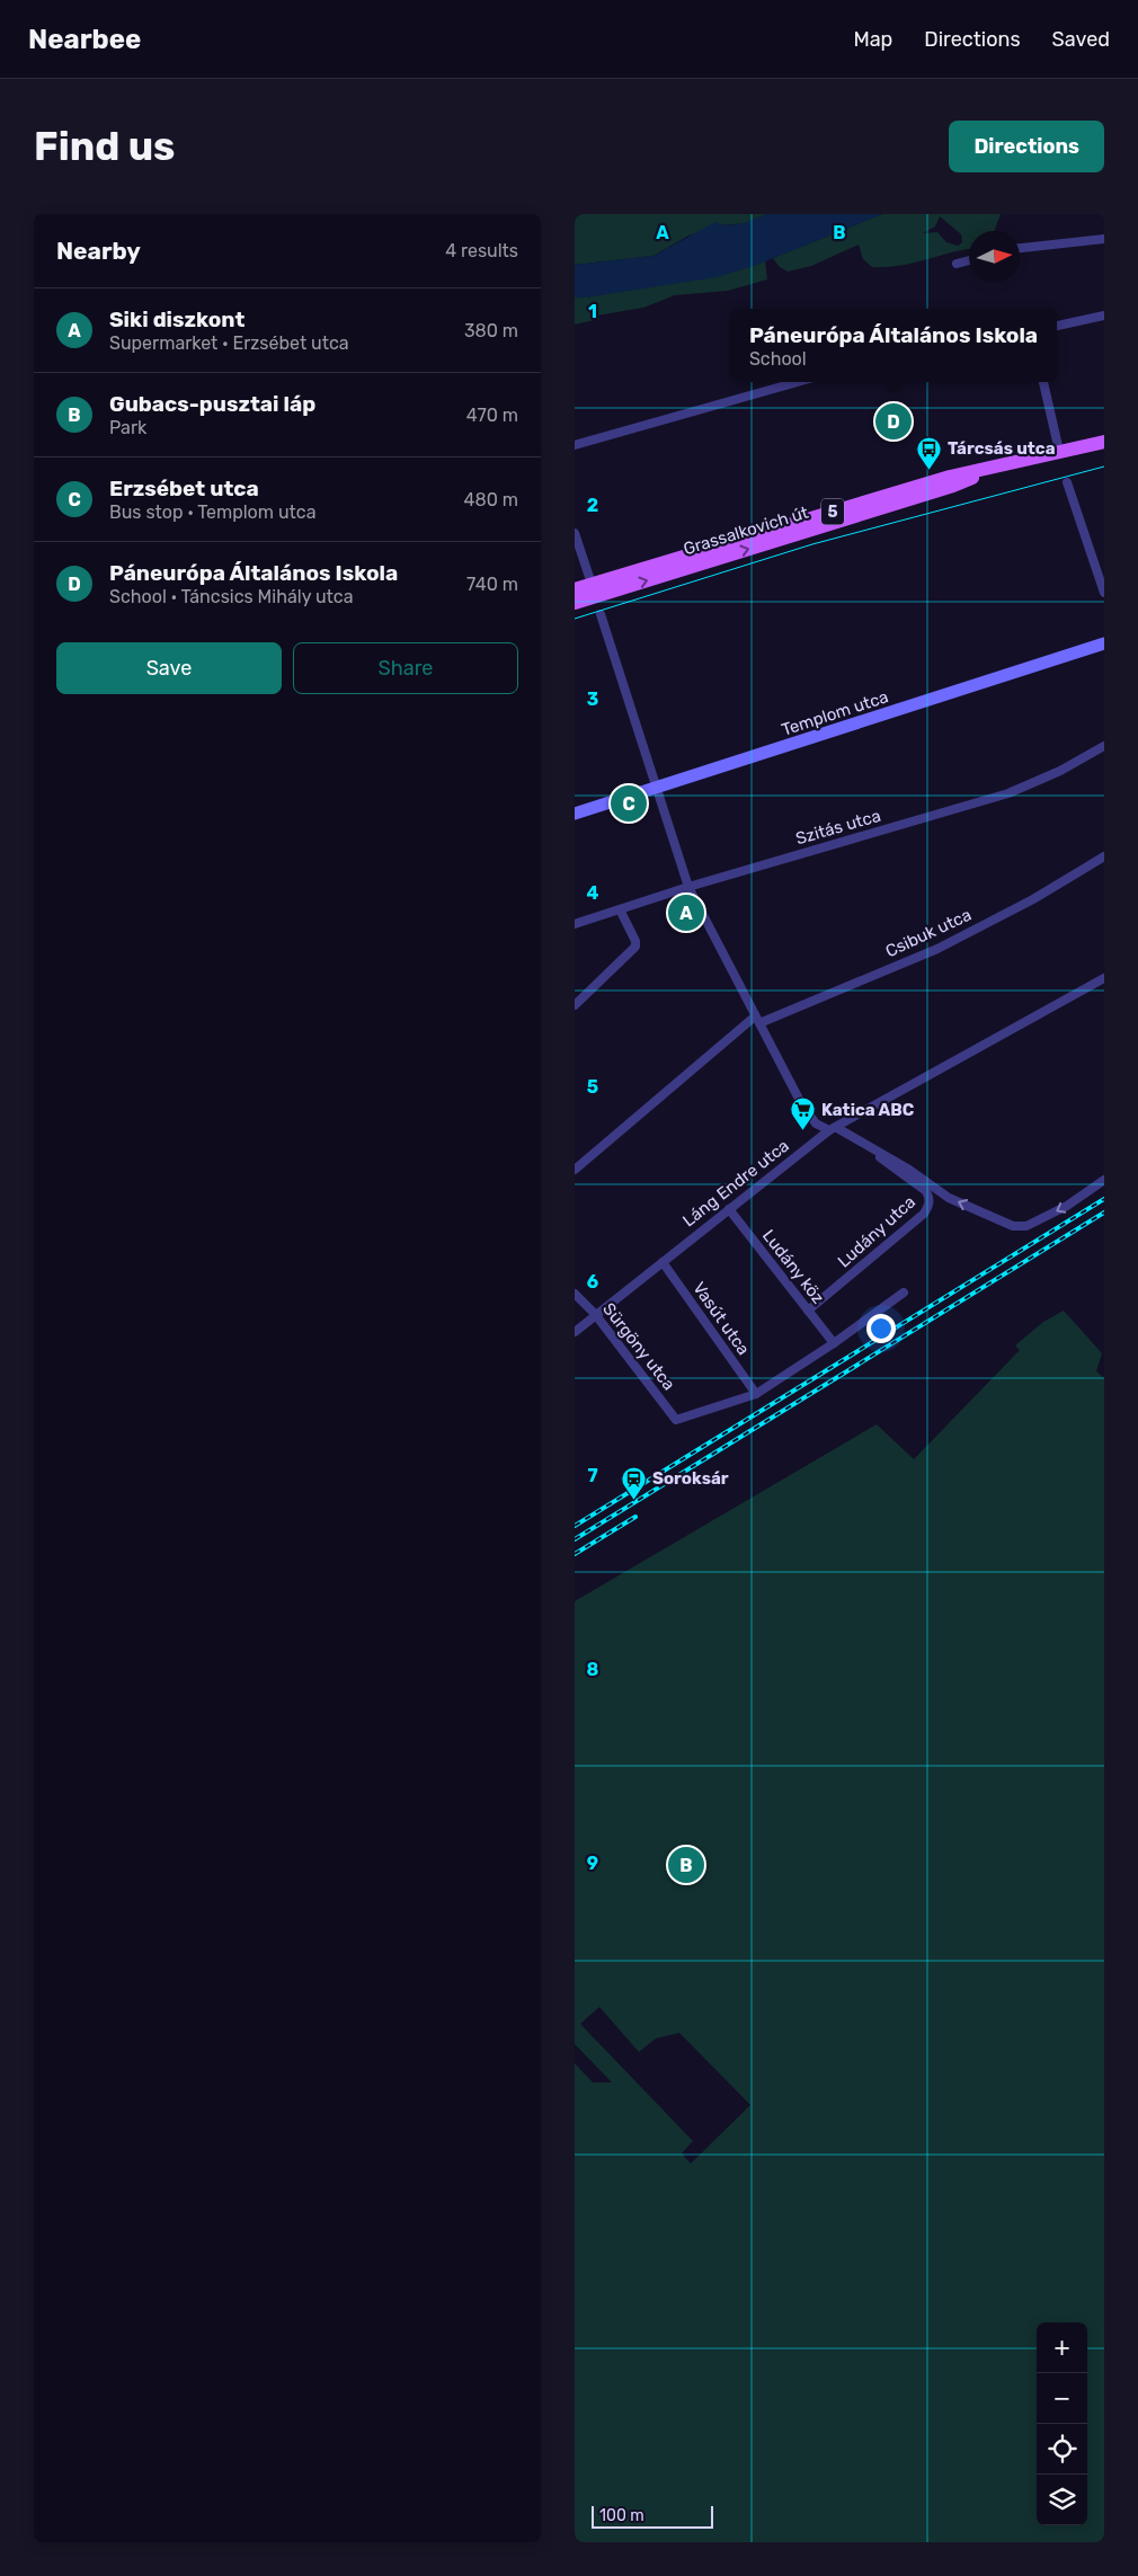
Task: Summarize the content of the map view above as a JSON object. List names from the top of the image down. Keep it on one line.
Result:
{"streets":{"main road":["5","Grassalkovich út"],"street":["Templom utca","Szitás utca","Csibuk utca","Láng Endre utca","Ludány utca","Ludány köz","Vasút utca","Sürgöny utca"]},"crossings":[["Láng Endre utca","Ludány köz"],["Láng Endre utca","Vasút utca"],["Láng Endre utca","Sürgöny utca"],["Ludány utca","Ludány köz"],["Vasút utca","Sürgöny utca"]],"places":{"bus stop":["Tárcsás utca"],"supermarket":["Katica ABC"],"station":["Soroksár"]},"scale_bar":"100 m","north":"right","page":{"header":"Nearbee","nav":["Map","Directions","Saved"],"buttons":["Directions",["Save","Share"]],"title":"Find us","heading":["Nearby","4 results"],"list":[{"mark":"A","name":"Siki diszkont","note":"Supermarket · Erzsébet utca","value":"380 m"},{"mark":"B","name":"Gubacs-pusztai láp","note":"Park","value":"470 m"},{"mark":"C","name":"Erzsébet utca","note":"Bus stop · Templom utca","value":"480 m"},{"mark":"D","name":"Páneurópa Általános Iskola","note":"School · Táncsics Mihály utca","value":"740 m"}],"popup":["Páneurópa Általános Iskola","School"],"pins":["D","C","A","B"],"map_buttons":["+","−"],"scale":"100 m"},"grid":{"columns":["A","B"],"rows":["1","2","3","4","5","6","7","8","9"]}}
